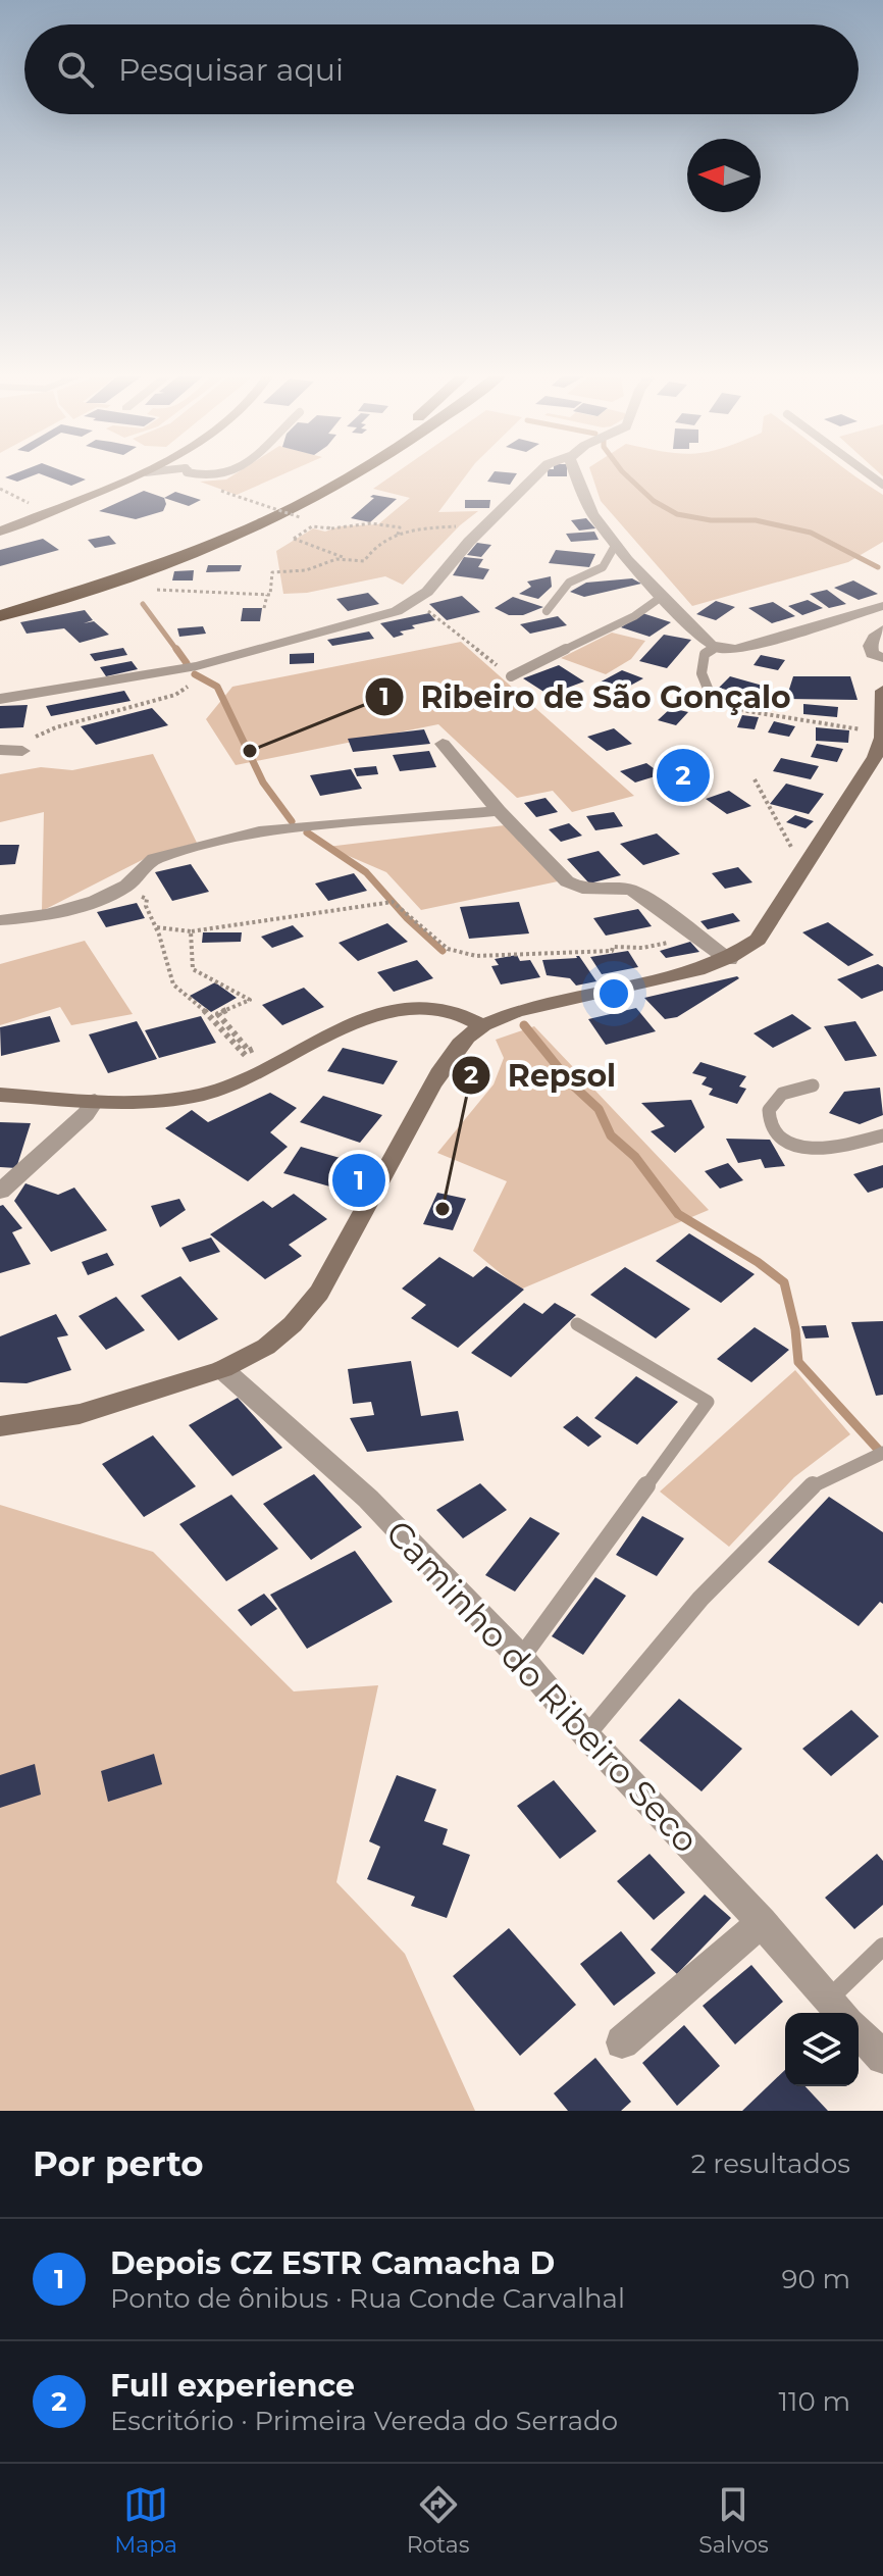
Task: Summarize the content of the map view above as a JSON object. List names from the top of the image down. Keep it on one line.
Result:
{"streets":{"street":["Caminho do Ribeiro Seco"]},"places":["Ribeiro de São Gonçalo","Repsol"],"north":"left","page":{"search":"Pesquisar aqui","pins":["2","1"],"heading":["Por perto","2 resultados"],"list":[{"mark":"1","name":"Depois CZ ESTR Camacha D","note":"Ponto de ônibus · Rua Conde Carvalhal","value":"90 m"},{"mark":"2","name":"Full experience","note":"Escritório · Primeira Vereda do Serrado","value":"110 m"}],"nav":["Mapa","Rotas","Salvos"]}}
